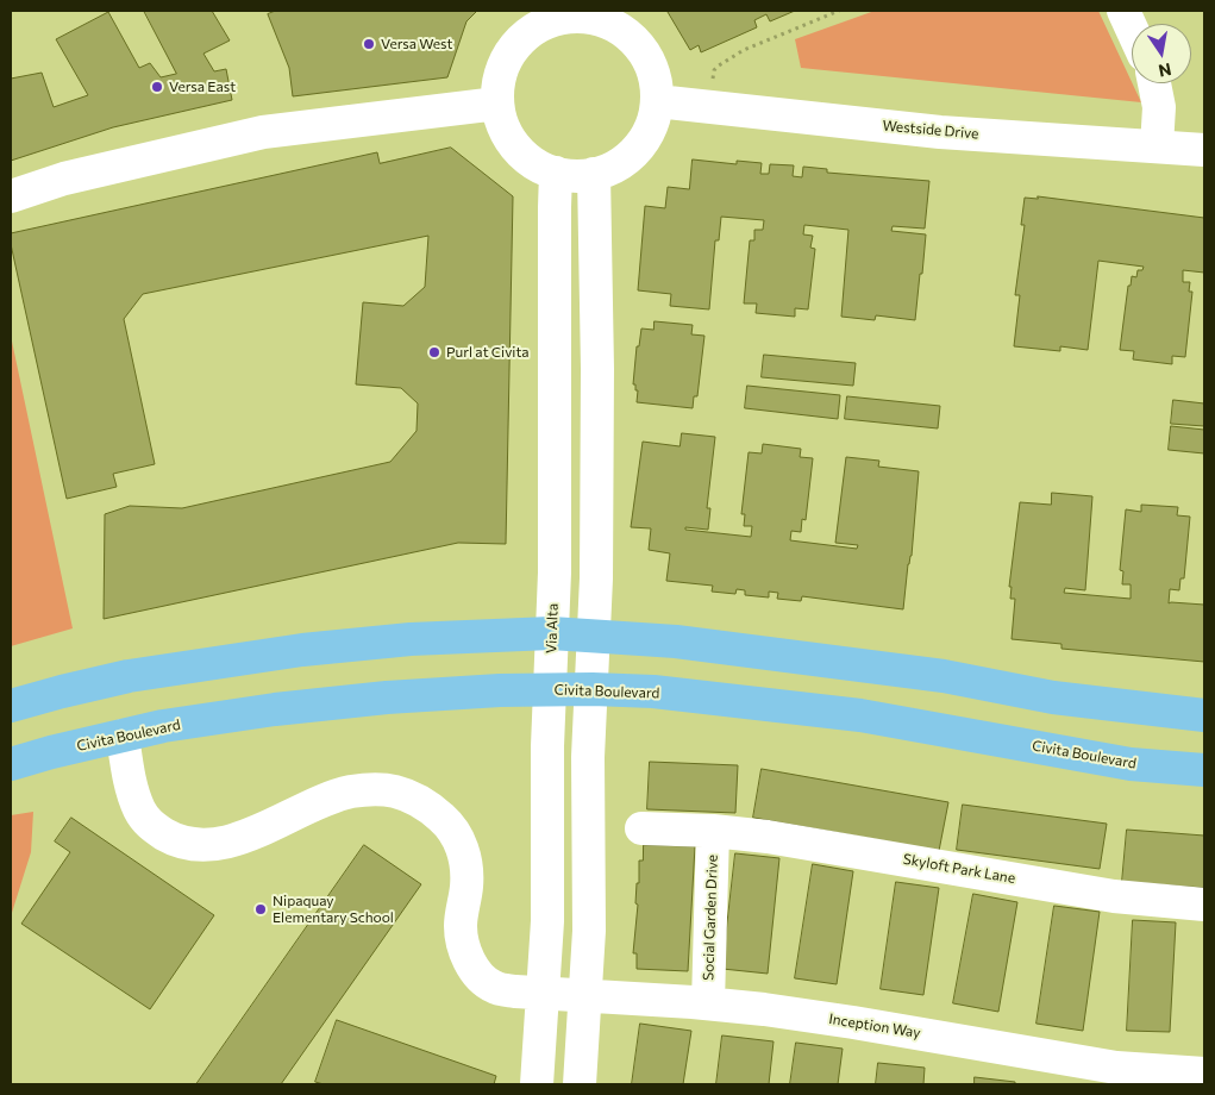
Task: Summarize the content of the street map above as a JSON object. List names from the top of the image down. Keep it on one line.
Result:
{"streets":{"main road":["Civita Boulevard"],"street":["Westside Drive","Via Alta","Skyloft Park Lane","Social Garden Drive","Inception Way"]},"crossings":[["Westside Drive","Via Alta"],["Via Alta","Civita Boulevard"],["Via Alta","Inception Way"],["Civita Boulevard","Inception Way"],["Skyloft Park Lane","Social Garden Drive"],["Social Garden Drive","Inception Way"]],"places":["Versa West","Versa East","Purl at Civita","Nipaquay Elementary School"],"north":"bottom"}
